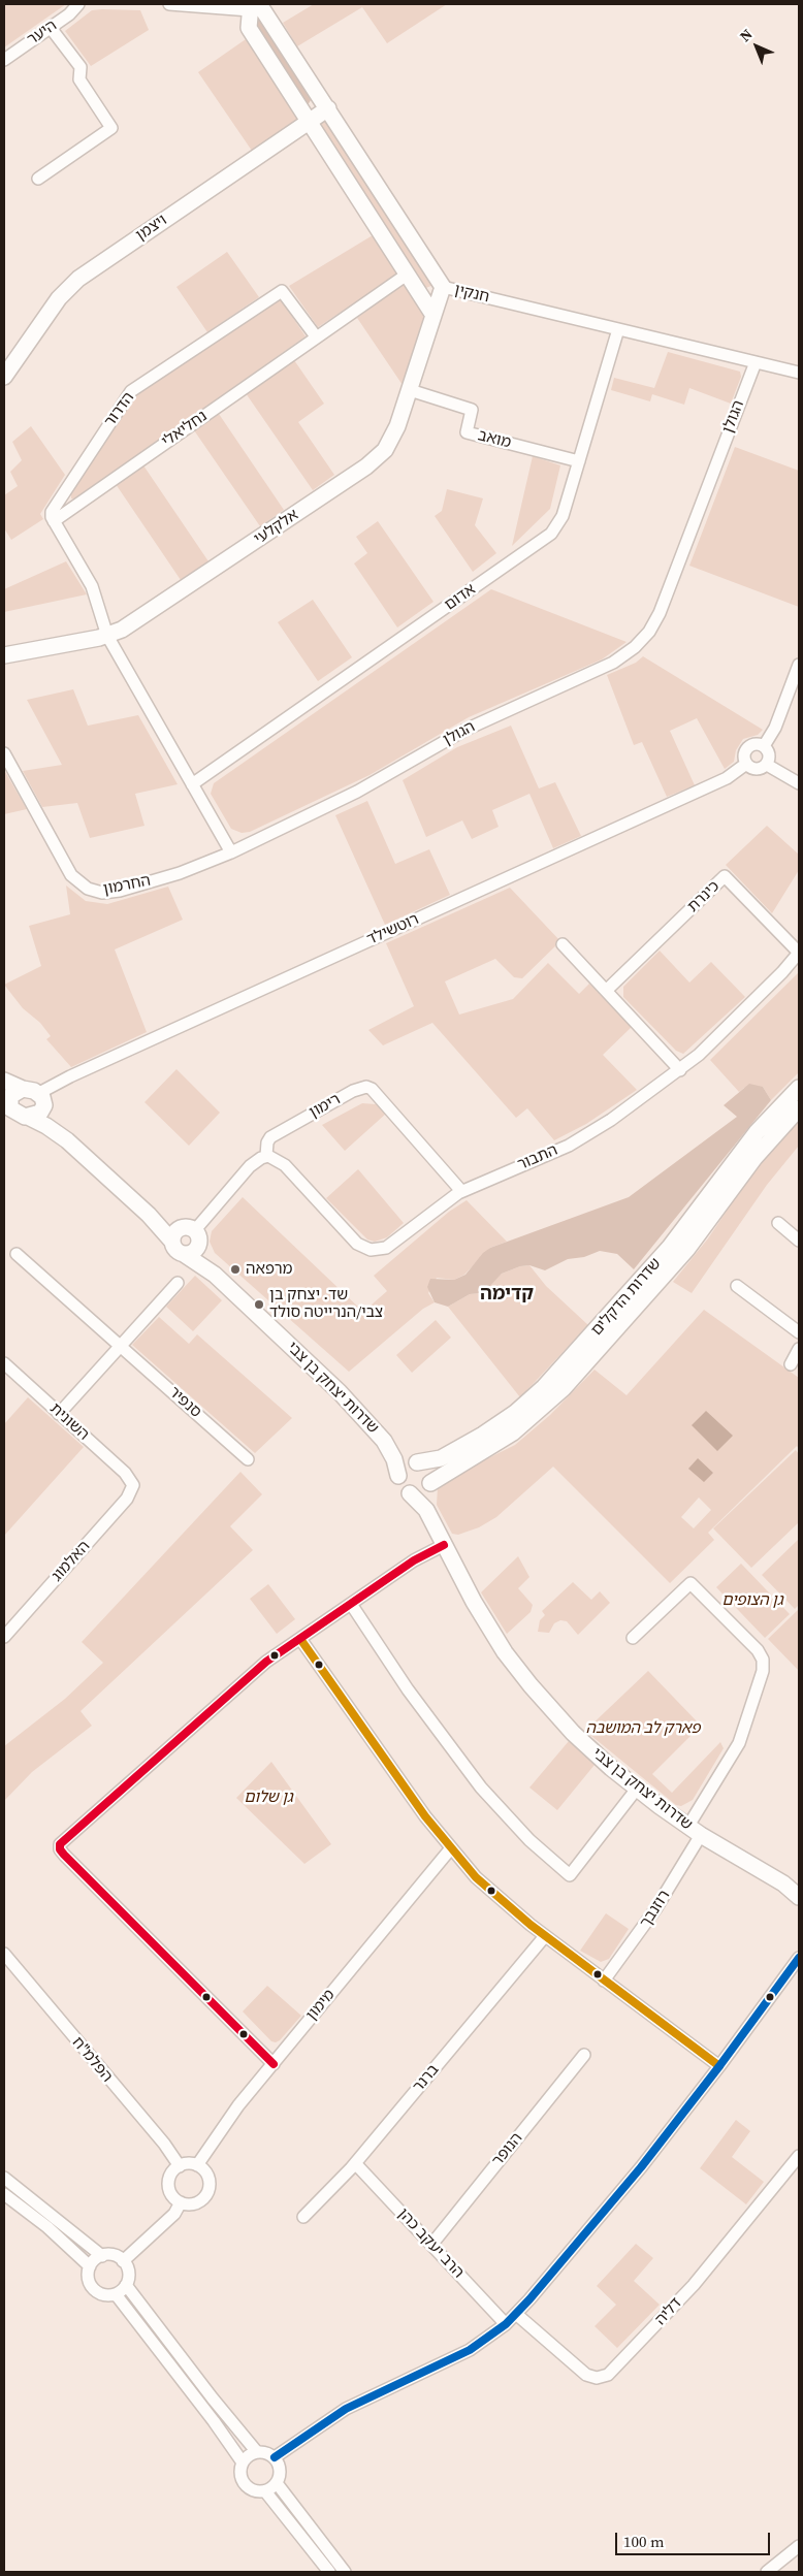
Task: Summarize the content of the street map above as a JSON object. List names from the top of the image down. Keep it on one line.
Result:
{"streets":{"street":["היער","ויצמן","חנקין","הדרור","הגולן","נחליאלי","מואב","אלקלעי","אדום","החרמון","כינרת","רוטשילד","רימון","התבור","שדרות הדקלים","שדרות יצחק בן צבי","סנפיר","השונית","האלמוג","רוזנבך","מימון","הפלמ\"ח","ברנר","הנופר","הרב יעקב כהן","דליה"]},"crossings":[["ויצמן","חנקין"],["חנקין","הגולן"],["חנקין","אלקלעי"],["חנקין","אדום"],["הדרור","נחליאלי"],["הגולן","החרמון"],["מואב","אלקלעי"],["מואב","אדום"],["כינרת","התבור"],["רימון","התבור"],["רימון","שדרות יצחק בן צבי"],["שדרות הדקלים","שדרות יצחק בן צבי"],["שדרות יצחק בן צבי","רוזנבך"],["השונית","האלמוג"],["מימון","הפלמ\"ח"],["ברנר","הרב יעקב כהן"],["הנופר","הרב יעקב כהן"]],"districts":["קדימה"],"parks":["גן הצופים","פארק לב המושבה","גן שלום"],"places":["מרפאה","שד. יצחק בן צבי/הנרייטה סולד"],"scale_bar":"100 m","north":"top left"}
